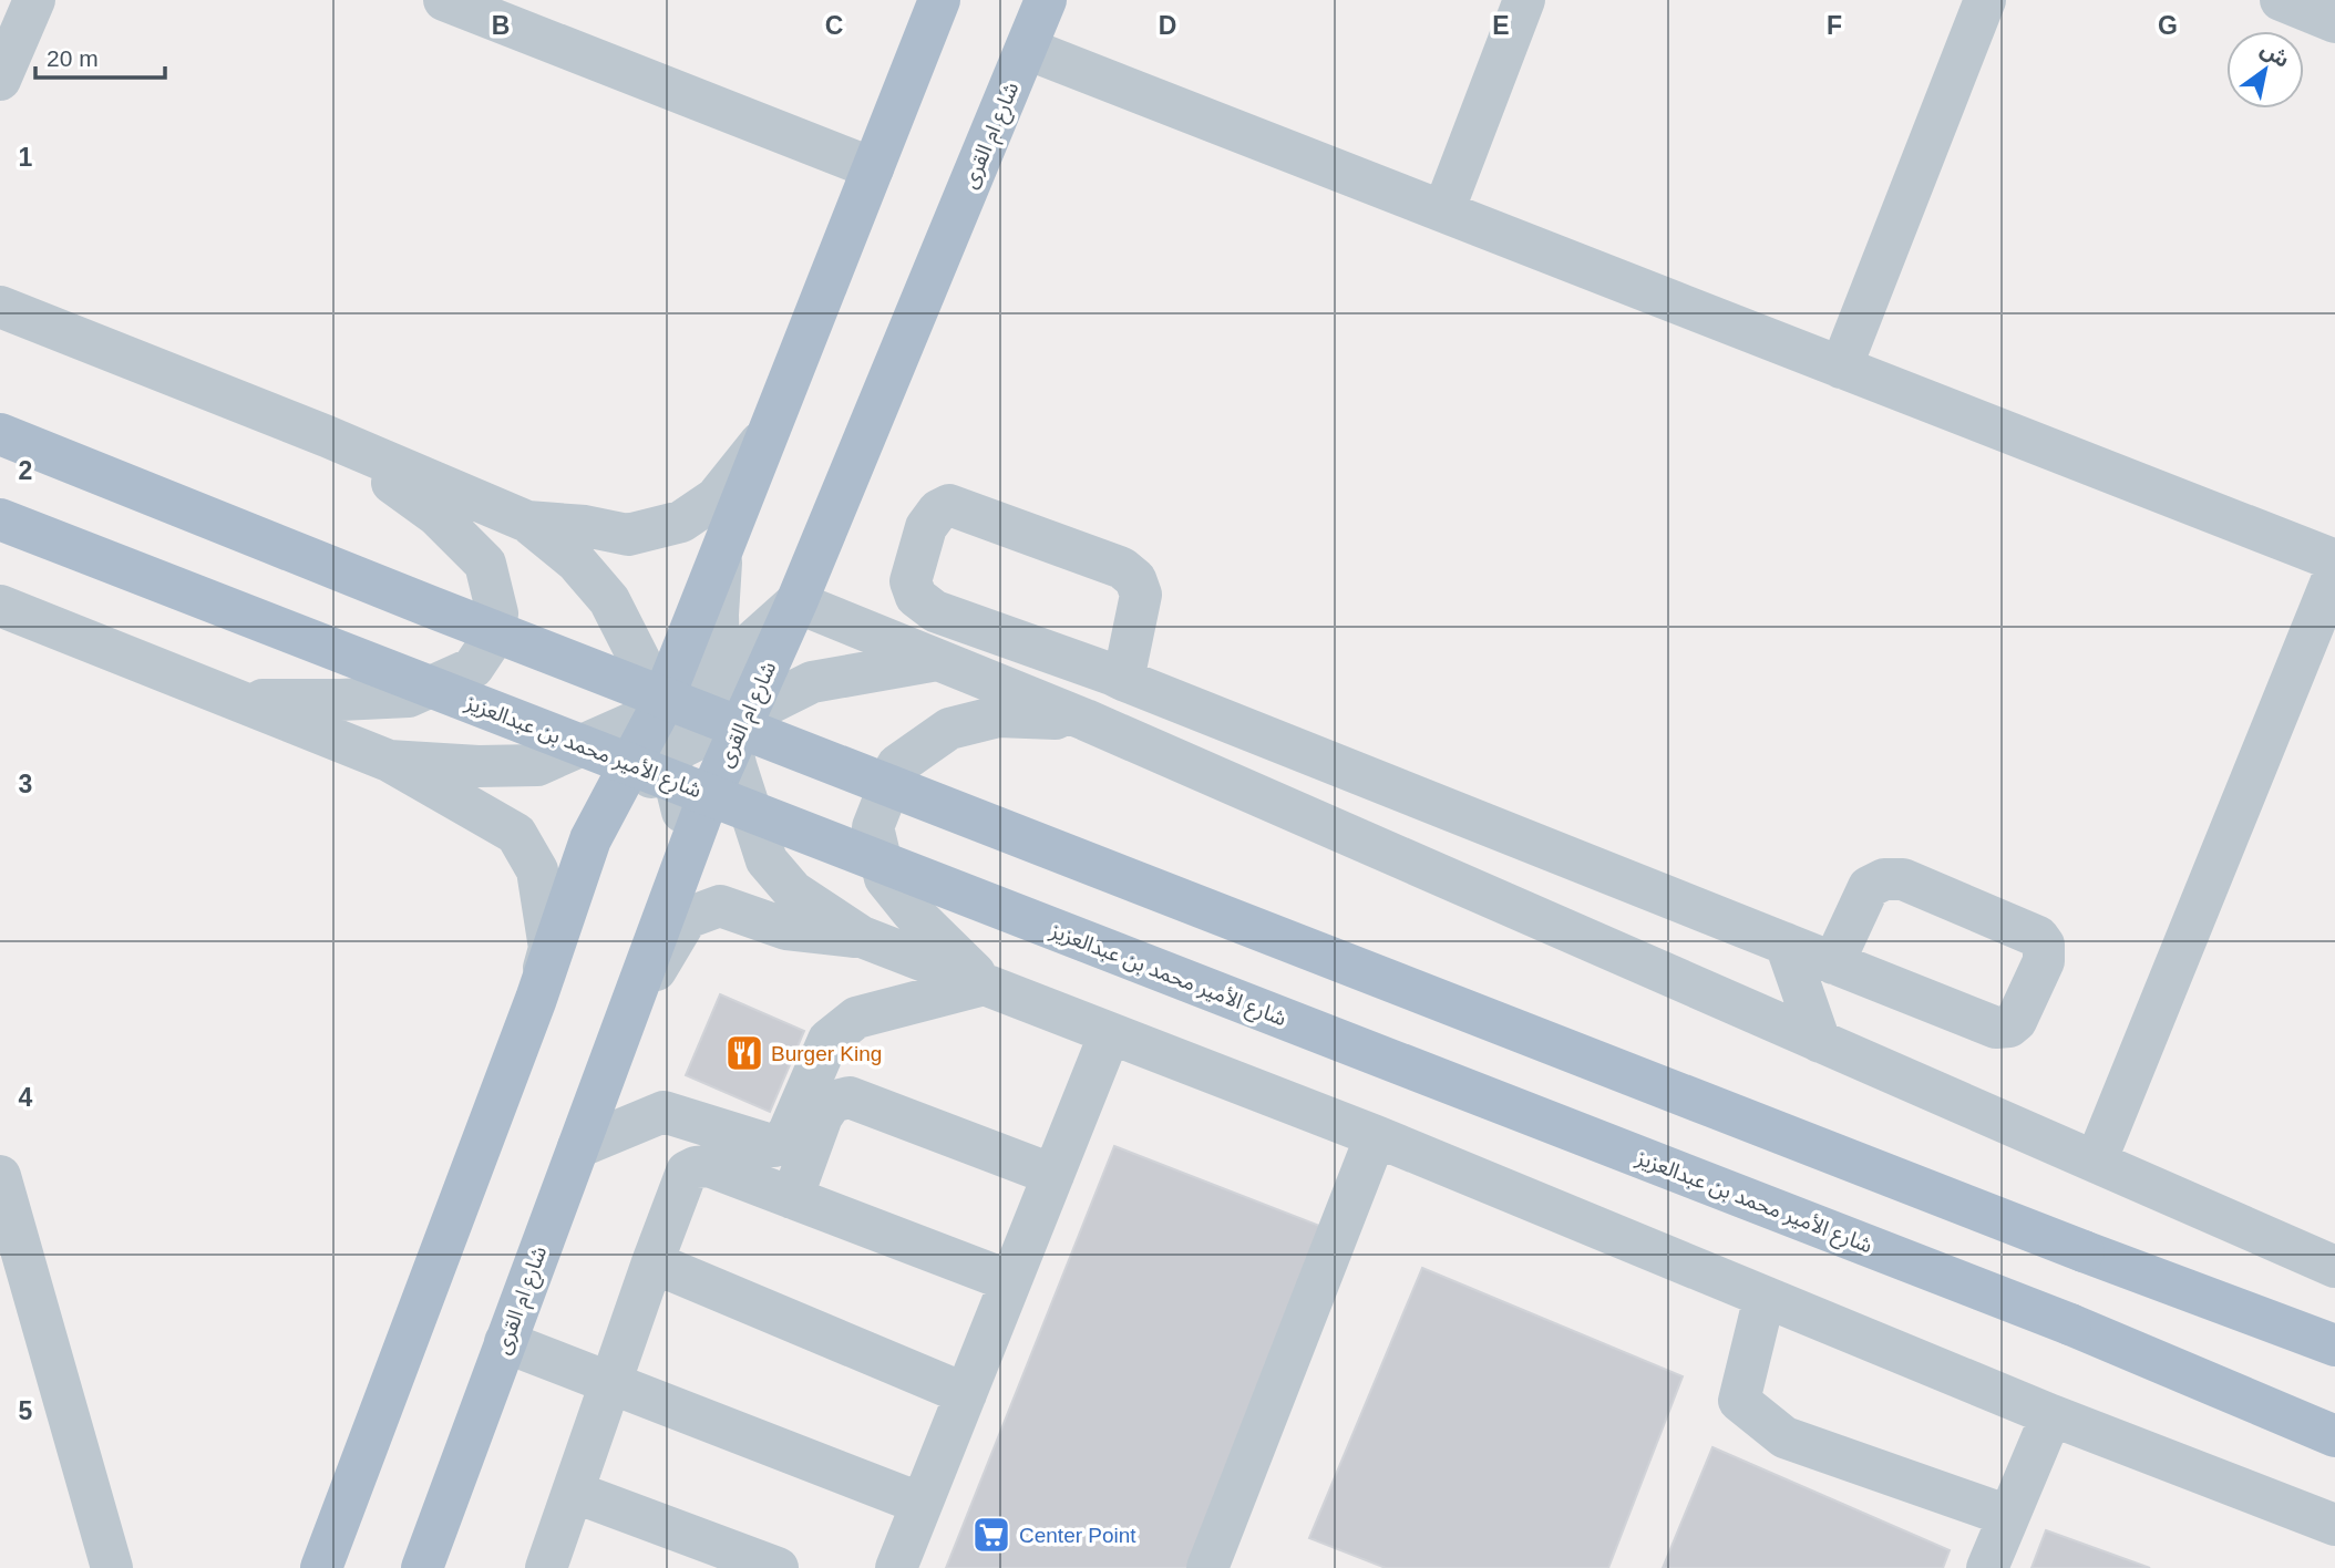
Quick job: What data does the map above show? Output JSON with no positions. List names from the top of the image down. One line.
{"streets":{"main road":["شارع ام القرى","شارع الأمير محمد بن عبدالعزيز"]},"places":{"restaurant":["Burger King"],"supermarket":["Center Point"]},"scale_bar":"20 m","north":"top right","grid":{"columns":["B","C","D","E","F","G"],"rows":["1","2","3","4","5"]}}
